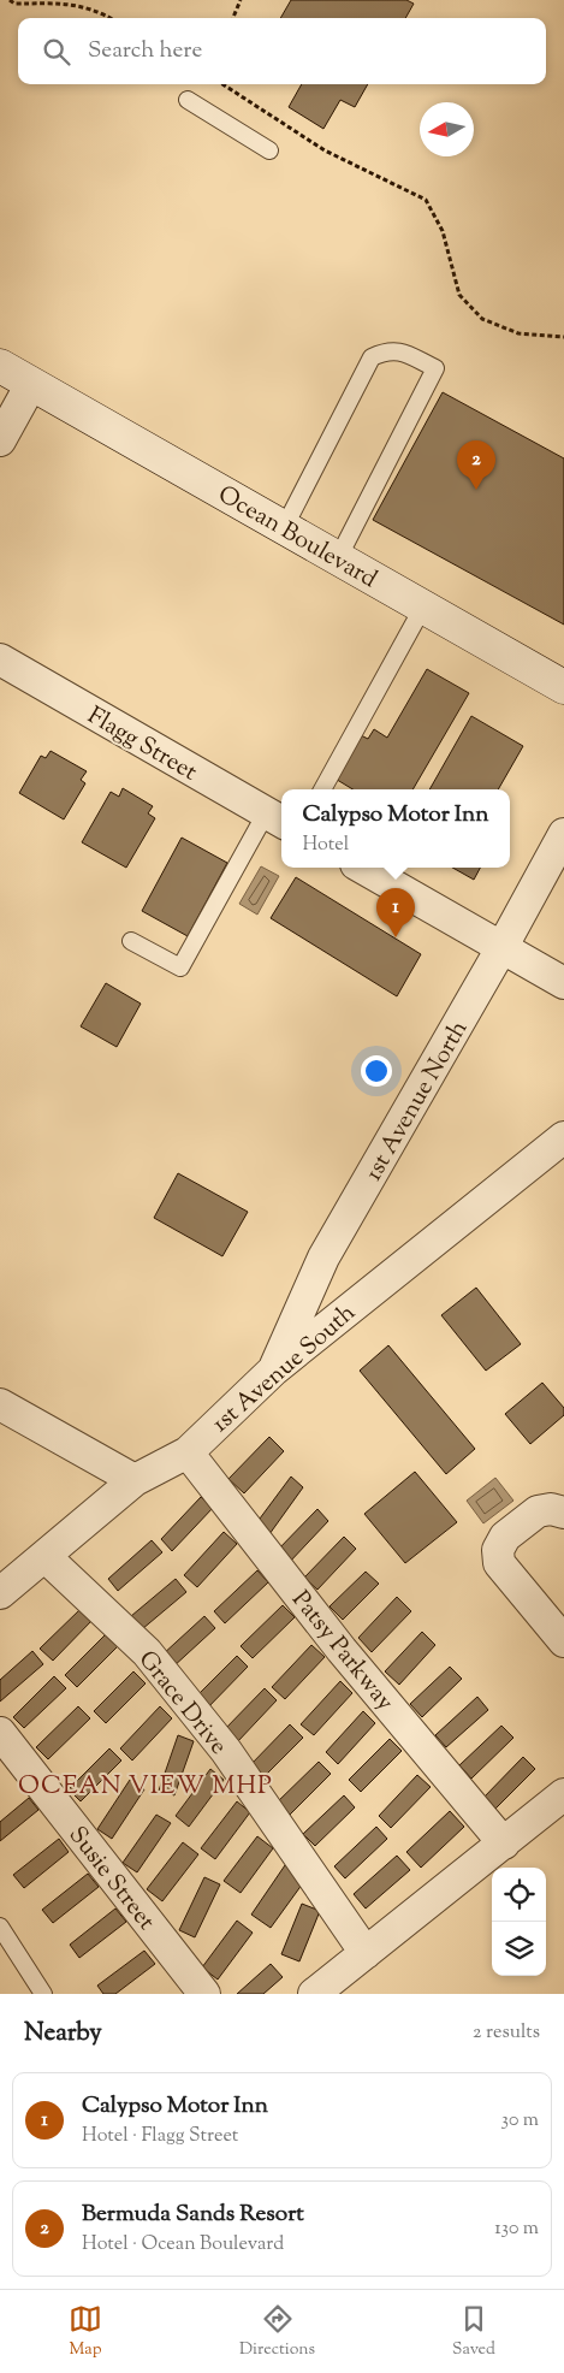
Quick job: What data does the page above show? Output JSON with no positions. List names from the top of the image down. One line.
{"streets":{"main road":["Ocean Boulevard"],"street":["Flagg Street","1st Avenue North","1st Avenue South","Patsy Parkway","Grace Drive","Susie Street"]},"crossings":[["1st Avenue North","1st Avenue South"],["1st Avenue South","Patsy Parkway"],["1st Avenue South","Grace Drive"]],"districts":["OCEAN VIEW MHP"],"north":"left","page":{"search":"Search here","pins":["2","1"],"popup":["Calypso Motor Inn","Hotel"],"heading":["Nearby","2 results"],"list":[{"mark":"1","name":"Calypso Motor Inn","note":"Hotel · Flagg Street","value":"30 m"},{"mark":"2","name":"Bermuda Sands Resort","note":"Hotel · Ocean Boulevard","value":"130 m"}],"nav":["Map","Directions","Saved"]}}
